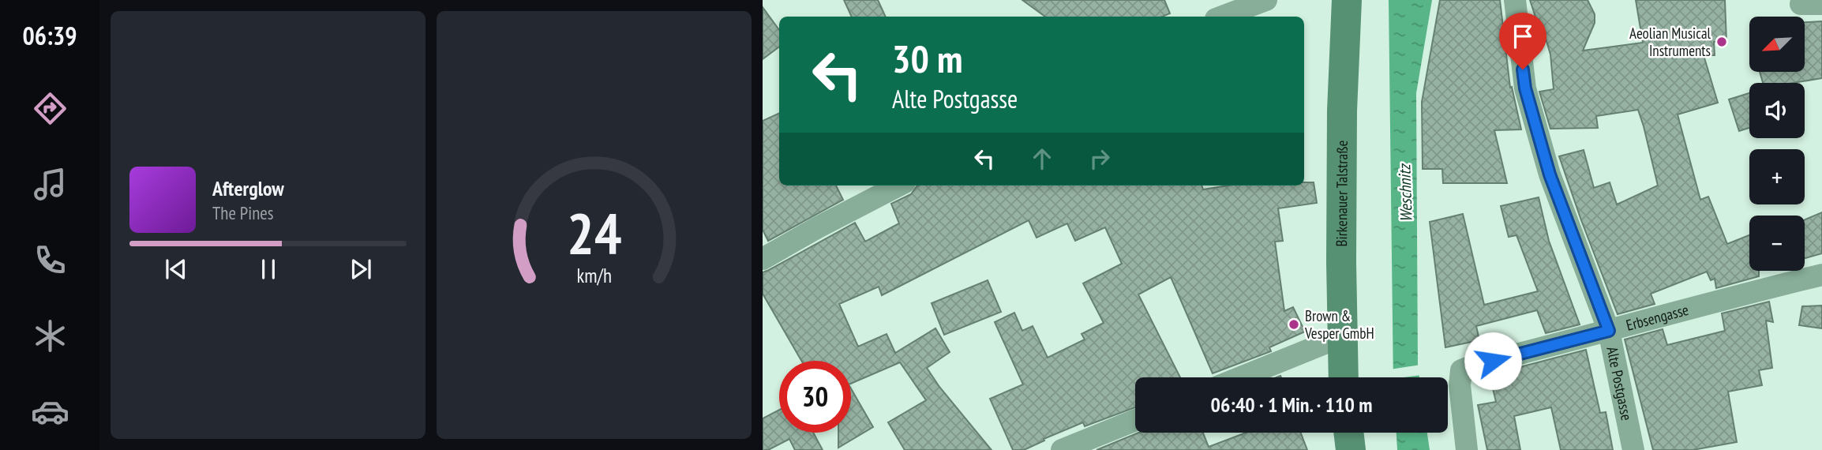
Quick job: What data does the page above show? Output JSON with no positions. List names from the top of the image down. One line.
{"streets":{"main road":["Birkenauer Talstraße"],"street":["Erbsengasse","Alte Postgasse"]},"crossings":[["Erbsengasse","Alte Postgasse"]],"water":["Weschnitz"],"places":["Aeolian Musical Instruments","Brown & Vesper GmbH"],"north":"bottom left","page":{"tabs":"06:39","map_buttons":["+","−"],"turn":["30 m","Alte Postgasse"],"song":["Afterglow","The Pines"],"limit":"30","trip":"06:40 · 1 Min. · 110 m","gauge":["24","km/h"]}}
